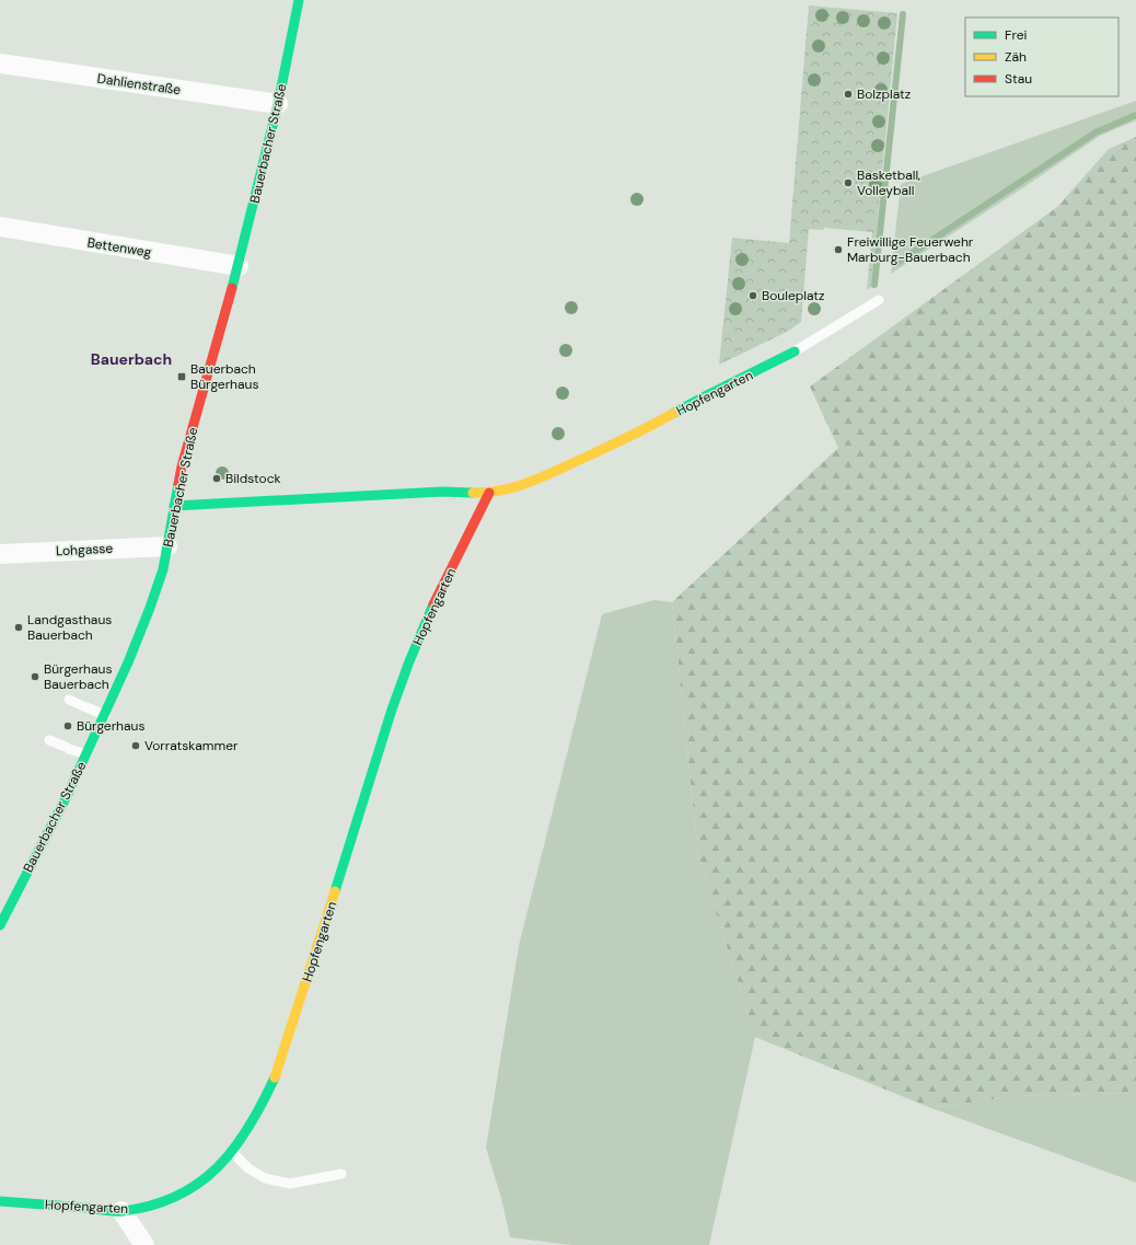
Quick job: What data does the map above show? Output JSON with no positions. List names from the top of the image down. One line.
{"streets":{"street":["Dahlienstraße","Bauerbacher Straße","Bettenweg","Hopfengarten","Lohgasse"]},"crossings":[["Dahlienstraße","Bauerbacher Straße"],["Bauerbacher Straße","Bettenweg"],["Bauerbacher Straße","Hopfengarten"],["Bauerbacher Straße","Lohgasse"]],"districts":["Bauerbach"],"places":{"other":["Bolzplatz","Basketball, Volleyball","Freiwillige Feuerwehr Marburg-Bauerbach","Bouleplatz","Bildstock","Landgasthaus Bauerbach","Bürgerhaus Bauerbach","Bürgerhaus","Vorratskammer"],"transit":["Bauerbach Bürgerhaus"]},"legend":["Frei","Zäh","Stau"]}
